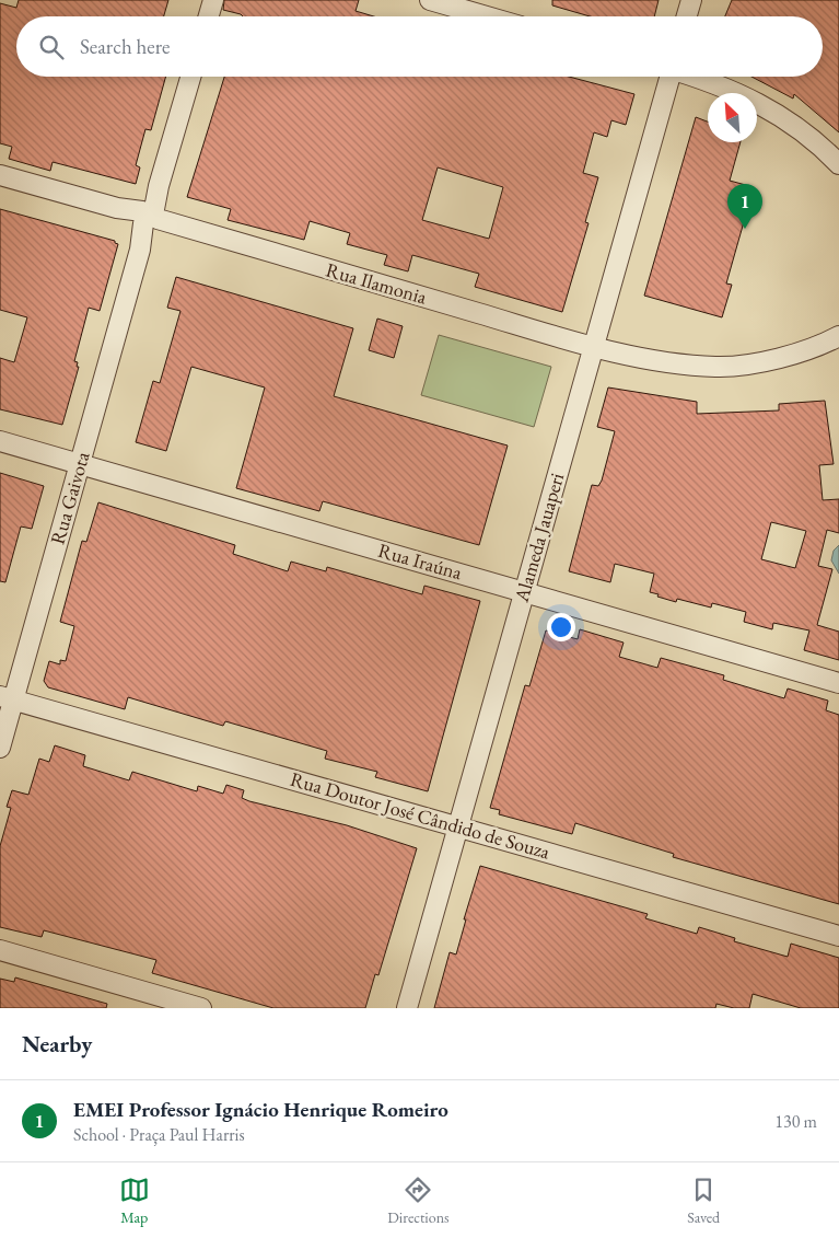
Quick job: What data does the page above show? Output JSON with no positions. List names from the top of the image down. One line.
{"streets":{"street":["Rua Ilamonia","Rua Gaivota","Alameda Jauaperi","Rua Iraúna","Rua Doutor José Cândido de Souza"]},"crossings":[["Rua Ilamonia","Rua Gaivota"],["Rua Ilamonia","Alameda Jauaperi"],["Rua Gaivota","Rua Iraúna"],["Rua Gaivota","Rua Doutor José Cândido de Souza"],["Alameda Jauaperi","Rua Iraúna"],["Alameda Jauaperi","Rua Doutor José Cândido de Souza"]],"north":"top left","page":{"search":"Search here","pins":"1","heading":"Nearby","list":[{"mark":"1","name":"EMEI Professor Ignácio Henrique Romeiro","note":"School · Praça Paul Harris","value":"130 m"}],"nav":["Map","Directions","Saved"]}}
